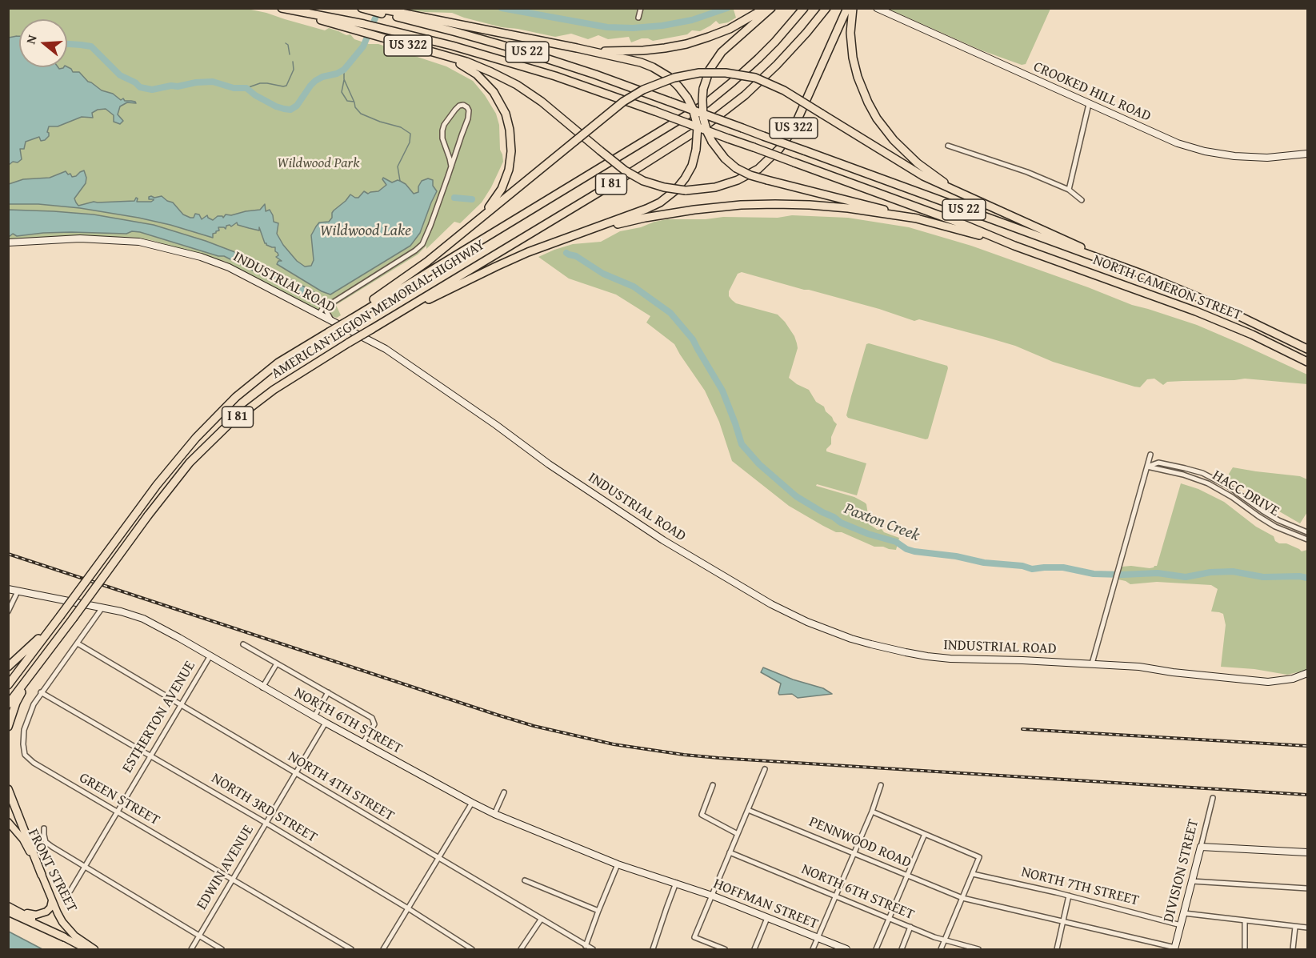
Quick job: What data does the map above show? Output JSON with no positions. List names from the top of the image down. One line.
{"streets":{"highway":["US 322","US 22","I 81","NORTH CAMERON STREET","AMERICAN LEGION MEMORIAL HIGHWAY"],"main road":["FRONT STREET"],"street":["CROOKED HILL ROAD","INDUSTRIAL ROAD","HACC DRIVE","ESTHERTON AVENUE","NORTH 6TH STREET","NORTH 4TH STREET","GREEN STREET","NORTH 3RD STREET","PENNWOOD ROAD","EDWIN AVENUE","DIVISION STREET","NORTH 7TH STREET","HOFFMAN STREET"]},"crossings":[["US 322","US 22"],["US 22","NORTH CAMERON STREET"],["ESTHERTON AVENUE","NORTH 6TH STREET"],["ESTHERTON AVENUE","NORTH 4TH STREET"],["ESTHERTON AVENUE","GREEN STREET"],["ESTHERTON AVENUE","NORTH 3RD STREET"],["NORTH 6TH STREET","GREEN STREET"],["NORTH 6TH STREET","EDWIN AVENUE"],["NORTH 6TH STREET","HOFFMAN STREET"],["NORTH 4TH STREET","GREEN STREET"],["NORTH 4TH STREET","EDWIN AVENUE"],["GREEN STREET","NORTH 3RD STREET"],["GREEN STREET","EDWIN AVENUE"],["NORTH 3RD STREET","EDWIN AVENUE"],["PENNWOOD ROAD","DIVISION STREET"],["DIVISION STREET","NORTH 7TH STREET"]],"water":["Wildwood Lake","Paxton Creek"],"parks":["Wildwood Park"],"north":"left"}
